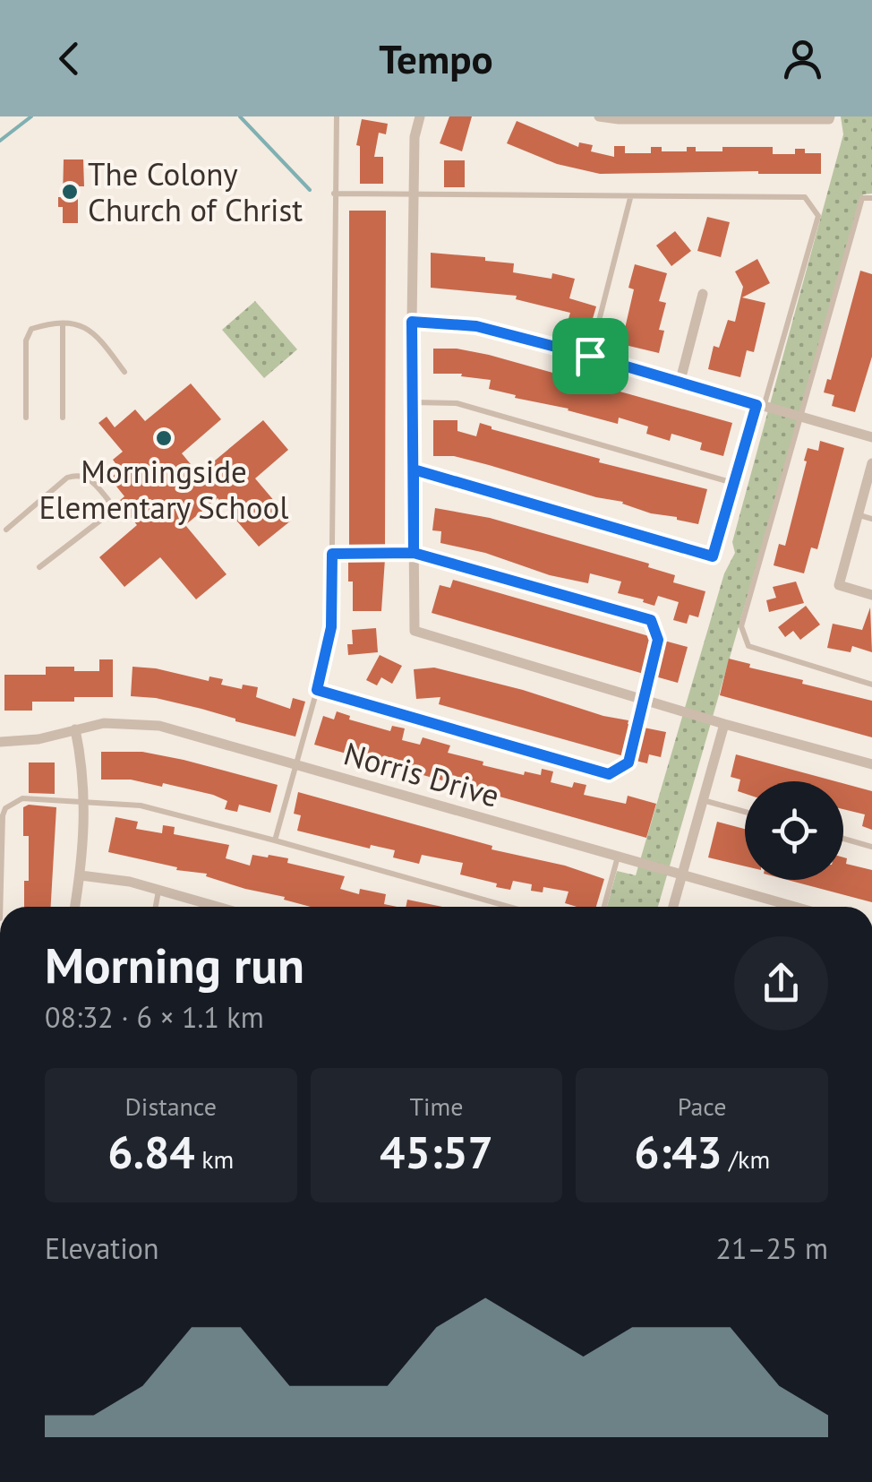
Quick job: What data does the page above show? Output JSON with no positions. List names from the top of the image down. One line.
{"streets":{"street":["Norris Drive"]},"places":["The Colony Church of Christ","Morningside Elementary School"],"page":{"header":"Tempo","heading":["Morning run","08:32 · 6 × 1.1 km"],"stats":[["Distance","6.84 km"],["Time","45:57"],["Pace","6:43 /km"]],"chart":["Elevation","21–25 m"]}}
